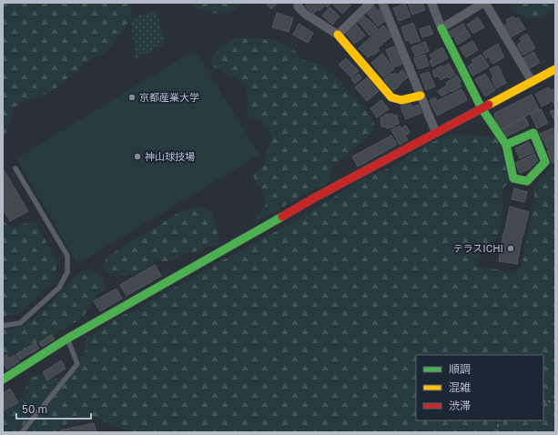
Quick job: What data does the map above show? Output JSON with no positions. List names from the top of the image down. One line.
{"places":["京都産業大学","神山球技場","テラスICHI"],"legend":["順調","混雑","渋滞"],"scale_bar":"50 m"}
